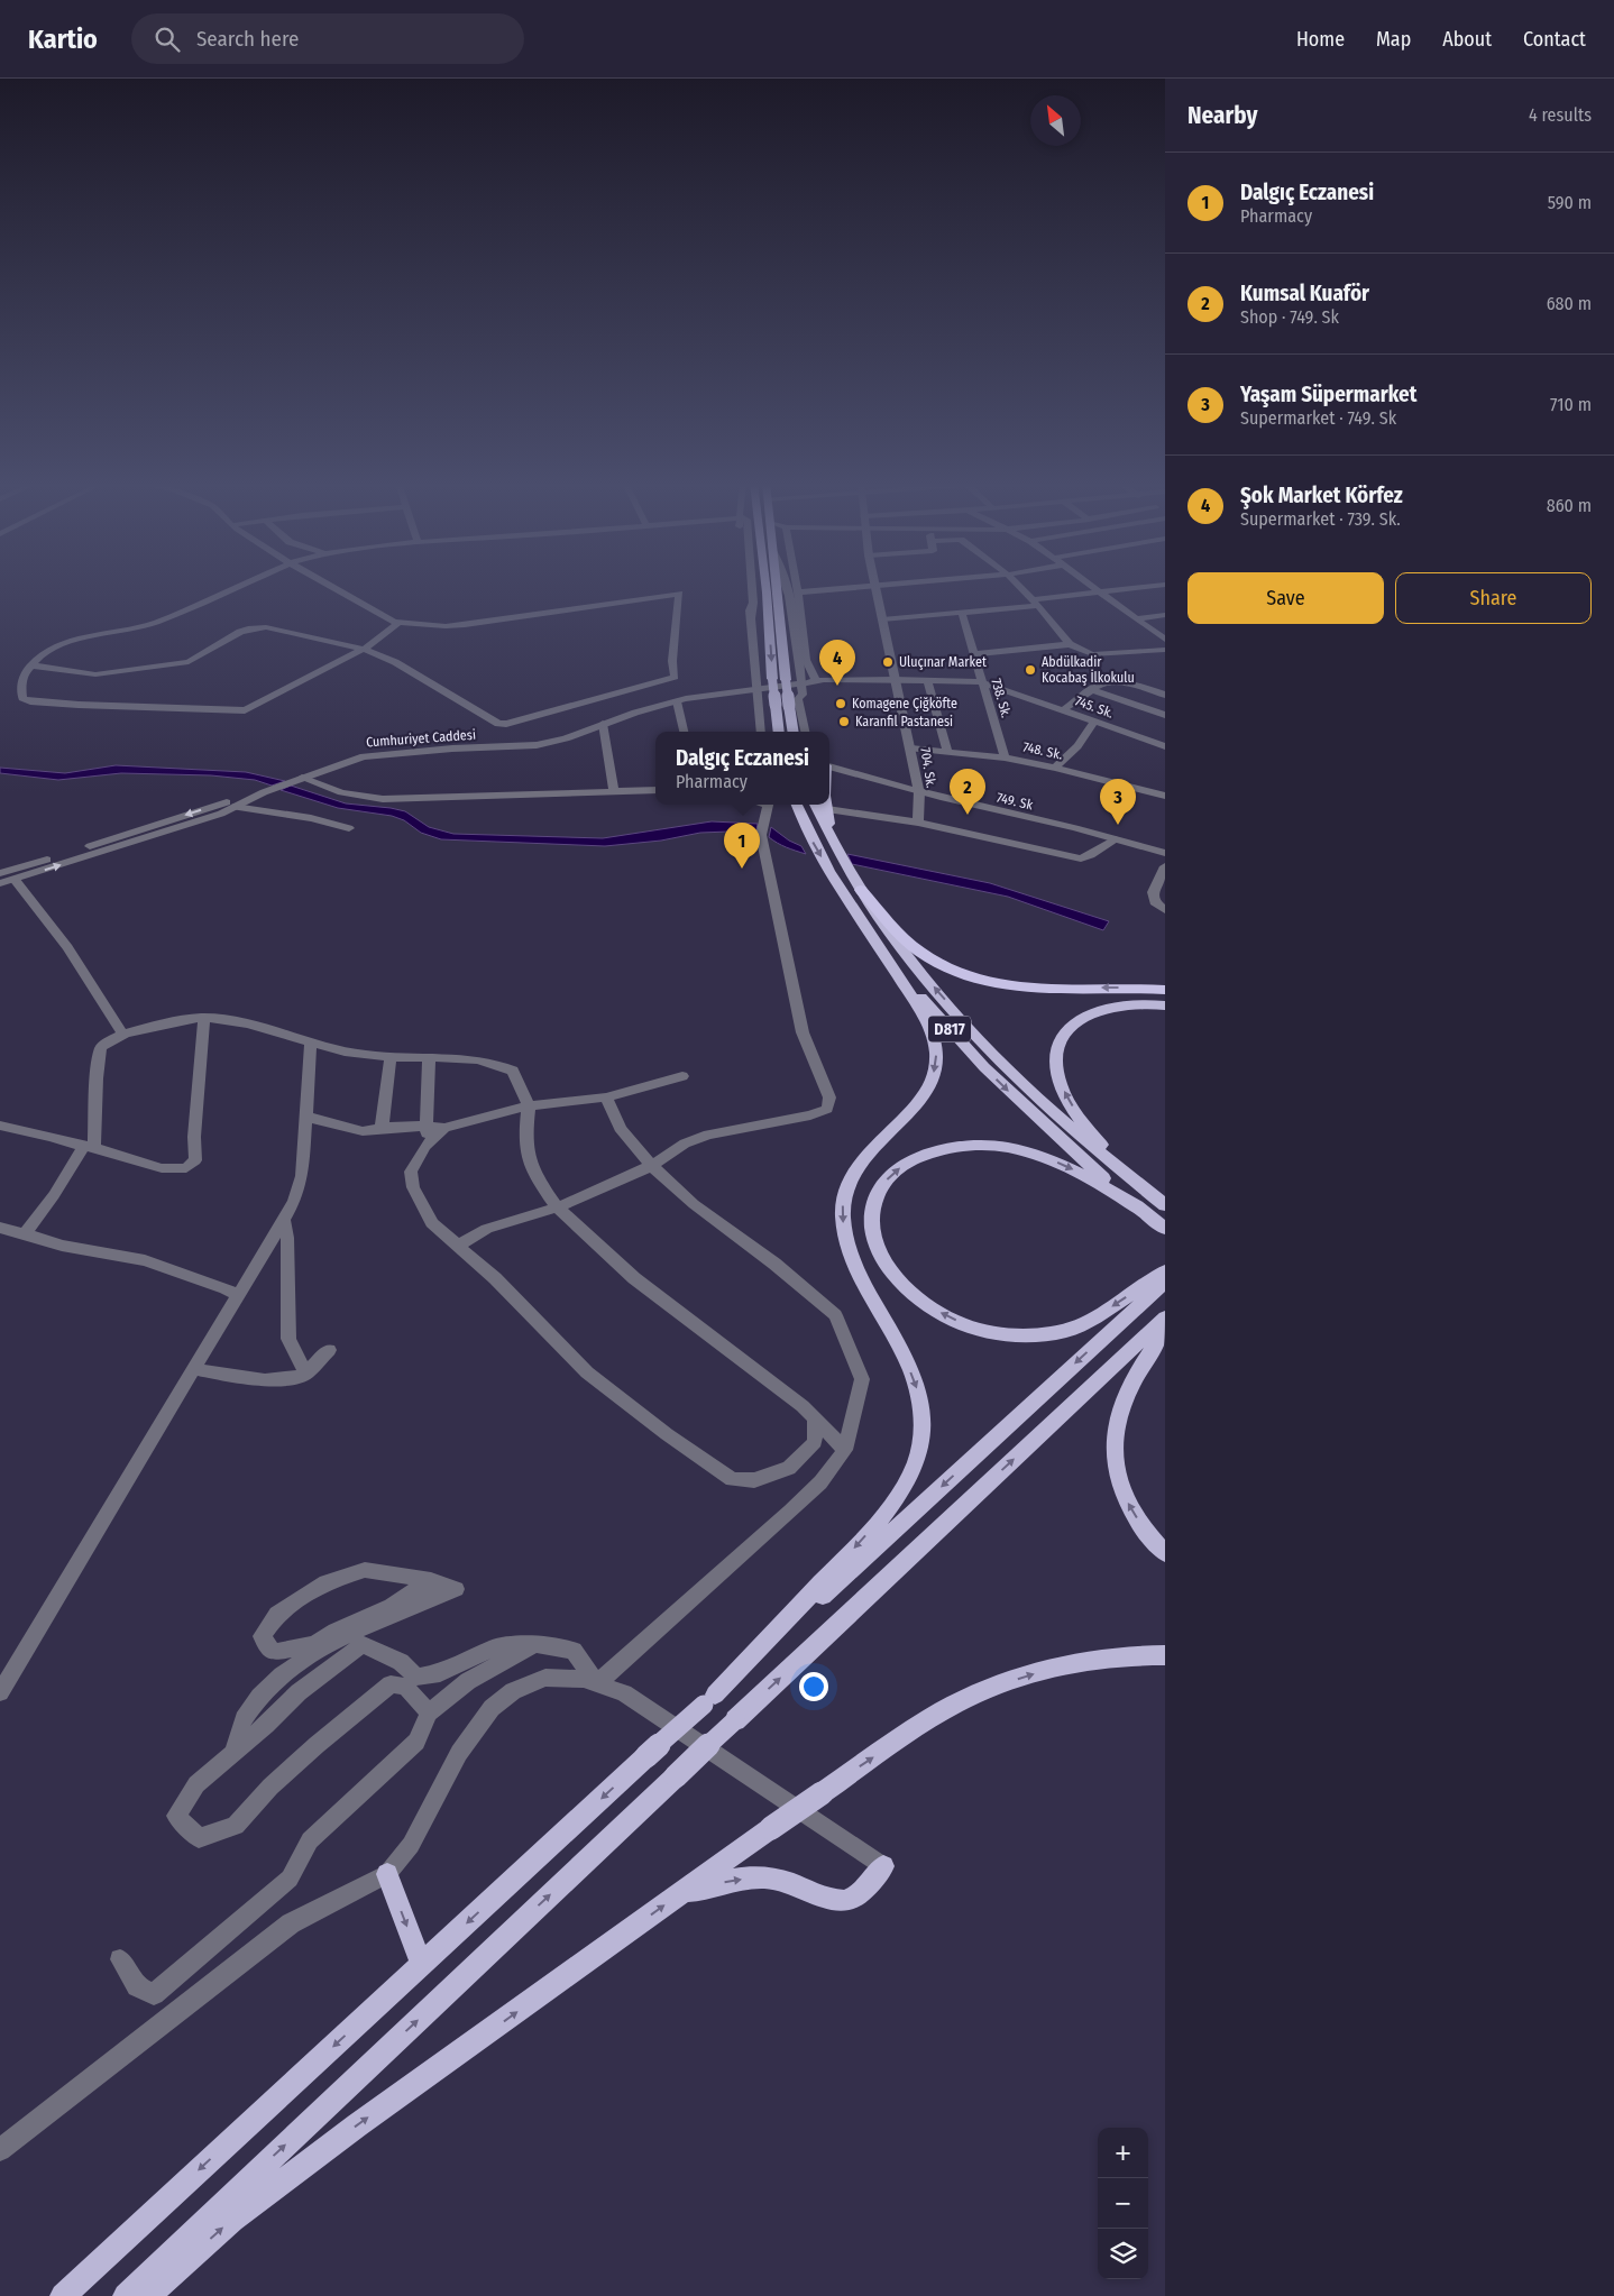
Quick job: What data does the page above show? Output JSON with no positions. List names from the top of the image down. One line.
{"streets":{"highway":["D817"],"street":["738. Sk.","745. Sk.","Cumhuriyet Caddesi","748. Sk.","704. Sk.","749. Sk"]},"crossings":[["738. Sk.","745. Sk."],["738. Sk.","748. Sk."],["745. Sk.","Cumhuriyet Caddesi"],["745. Sk.","704. Sk."],["Cumhuriyet Caddesi","704. Sk."],["748. Sk.","704. Sk."],["704. Sk.","749. Sk"]],"places":["Uluçınar Market","Abdülkadir Kocabaş İlkokulu","Komagene Çiğköfte","Karanfil Pastanesi"],"north":"top left","page":{"header":"Kartio","search":"Search here","nav":["Home","Map","About","Contact"],"heading":["Nearby","4 results"],"list":[{"mark":"1","name":"Dalgıç Eczanesi","note":"Pharmacy","value":"590 m"},{"mark":"2","name":"Kumsal Kuaför","note":"Shop · 749. Sk","value":"680 m"},{"mark":"3","name":"Yaşam Süpermarket","note":"Supermarket · 749. Sk","value":"710 m"},{"mark":"4","name":"Şok Market Körfez","note":"Supermarket · 739. Sk.","value":"860 m"}],"buttons":["Save","Share"],"pins":["4","2","3","1"],"popup":["Dalgıç Eczanesi","Pharmacy"],"map_buttons":["+","−"]}}
